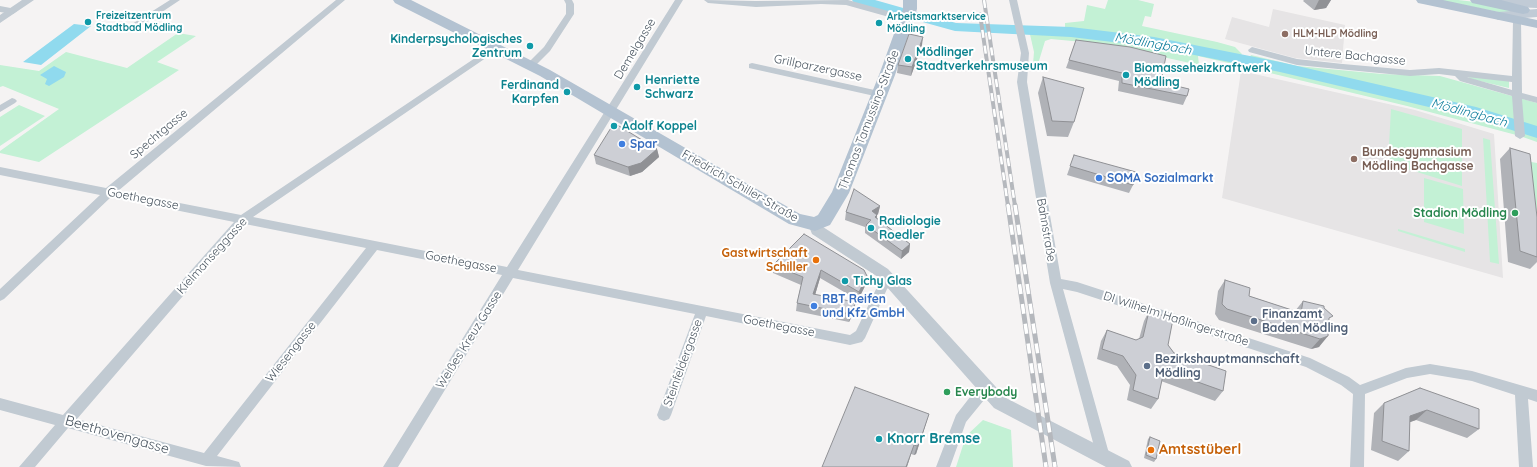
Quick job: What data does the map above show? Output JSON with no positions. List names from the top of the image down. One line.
{"streets":{"main road":["Thomas Tamussino-Straße","Friedrich Schiller-Straße"],"street":["Demelgasse","Untere Bachgasse","Grillparzergasse","Spechtgasse","Goethegasse","Bahnstraße","Kielmanseggasse","DI Wilhelm Haßlingerstraße","Weißes Kreuz Gasse","Wiesengasse","Steinfeldergasse","Beethovengasse"]},"crossings":[["Demelgasse","Friedrich Schiller-Straße"],["Demelgasse","Weißes Kreuz Gasse"],["Grillparzergasse","Thomas Tamussino-Straße"],["Thomas Tamussino-Straße","Friedrich Schiller-Straße"],["Spechtgasse","Goethegasse"],["Friedrich Schiller-Straße","Goethegasse"],["Friedrich Schiller-Straße","Bahnstraße"],["Friedrich Schiller-Straße","Kielmanseggasse"],["Friedrich Schiller-Straße","Weißes Kreuz Gasse"],["Goethegasse","Kielmanseggasse"],["Goethegasse","Weißes Kreuz Gasse"],["Goethegasse","Wiesengasse"],["Goethegasse","Steinfeldergasse"],["Bahnstraße","DI Wilhelm Haßlingerstraße"],["Kielmanseggasse","Beethovengasse"],["Wiesengasse","Beethovengasse"]],"water":["Mödlingbach"],"places":["Freizeitzentrum Stadtbad Mödling","Arbeitsmarktservice Mödling","HLM-HLP Mödling","Kinderpsychologisches Zentrum","Mödlinger Stadtverkehrsmuseum","Biomasseheizkraftwerk Mödling","Henriette Schwarz","Ferdinand Karpfen","Adolf Koppel","Spar","Bundesgymnasium Mödling Bachgasse","SOMA Sozialmarkt","Stadion Mödling","Radiologie Roedler","Gastwirtschaft Schiller","Tichy Glas","RBT Reifen und Kfz GmbH","Finanzamt Baden Mödling","Bezirkshauptmannschaft Mödling","Everybody","Knorr Bremse","Amtsstüberl"]}
